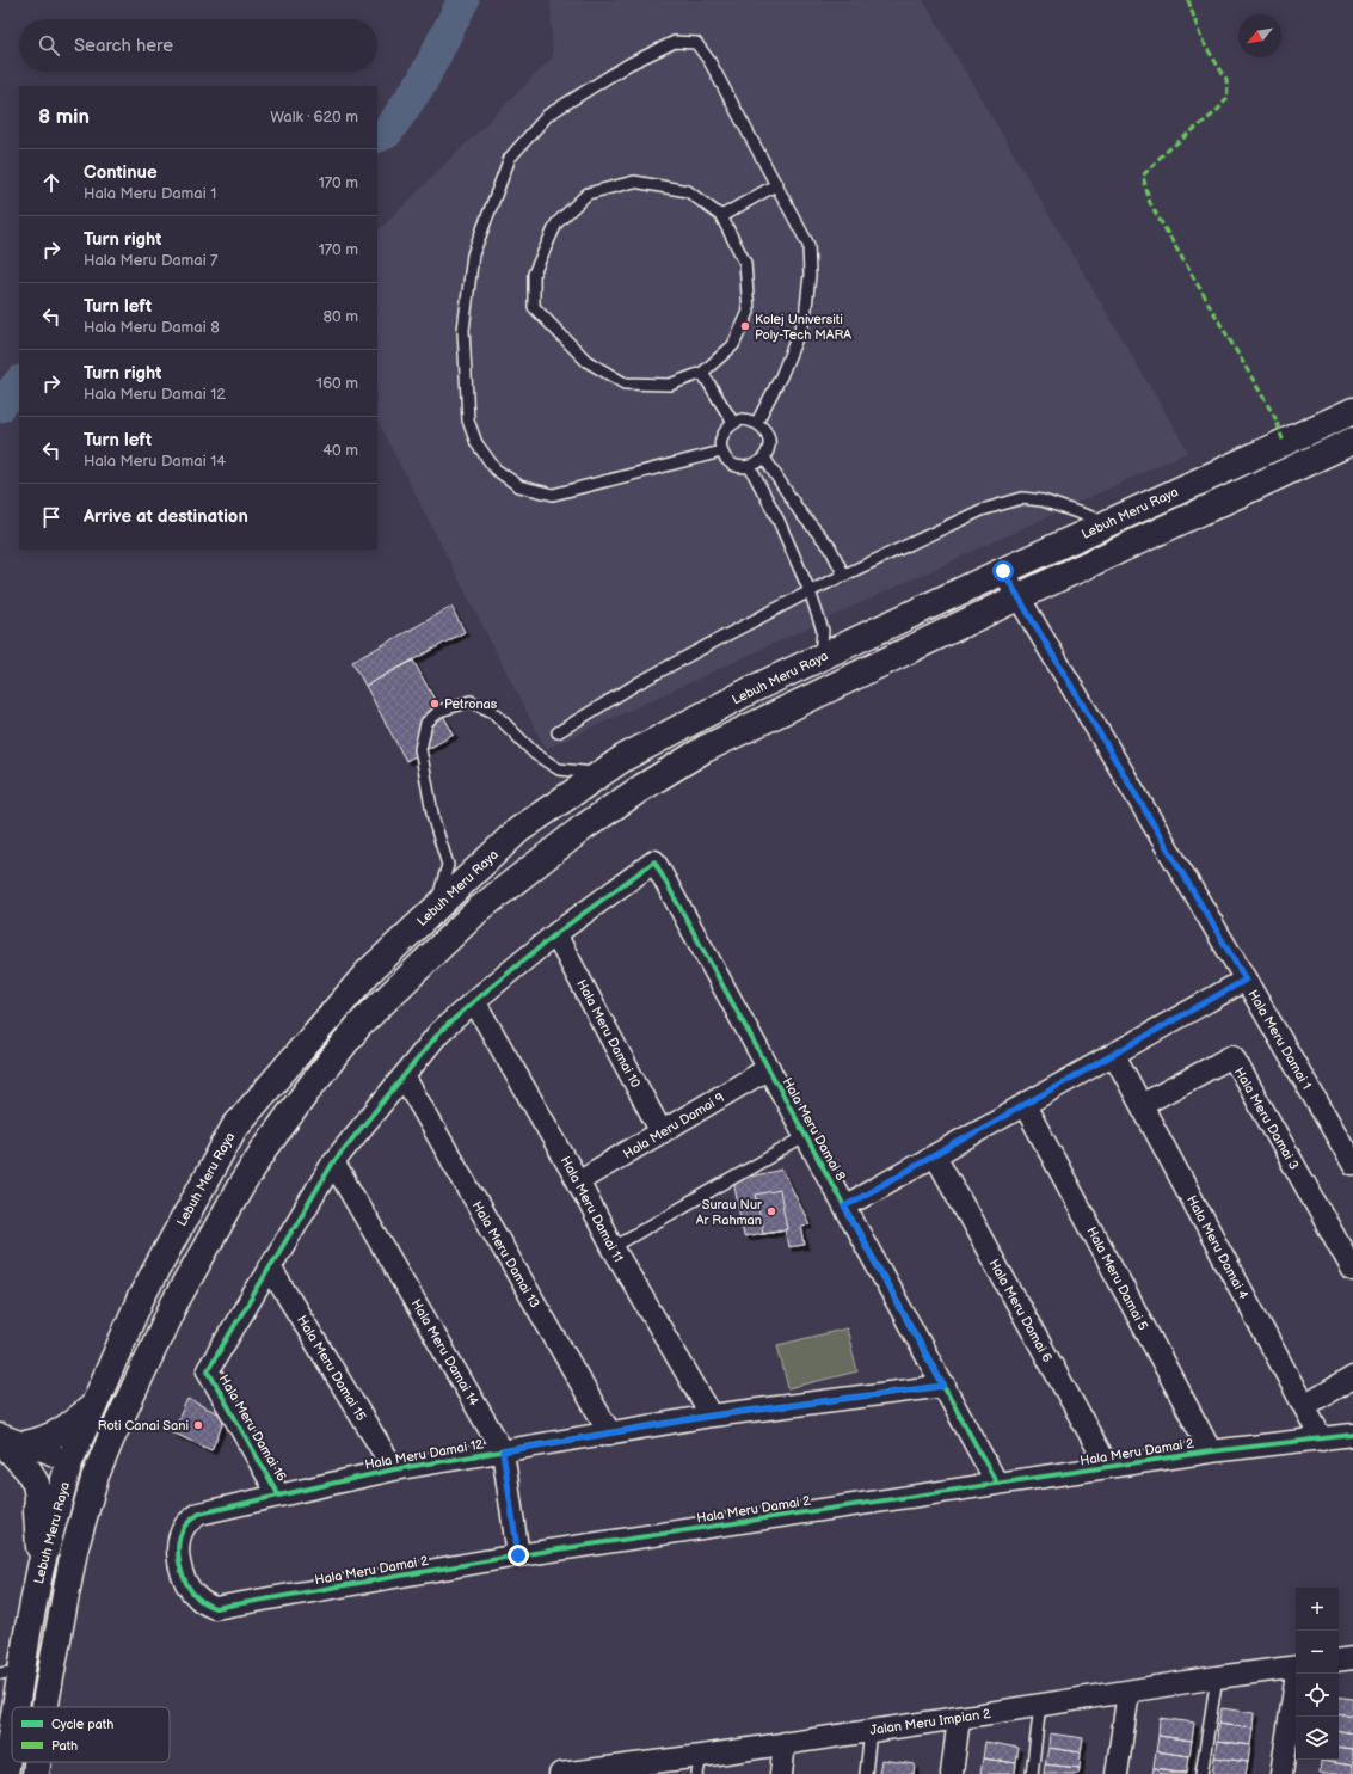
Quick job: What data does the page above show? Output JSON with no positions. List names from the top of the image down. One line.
{"streets":{"main road":["Lebuh Meru Raya"],"street":["Hala Meru Damai 10","Hala Meru Damai 1","Hala Meru Damai 3","Hala Meru Damai 9","Hala Meru Damai 8","Hala Meru Damai 11","Hala Meru Damai 4","Hala Meru Damai 13","Hala Meru Damai 5","Hala Meru Damai 6","Hala Meru Damai 14","Hala Meru Damai 15","Hala Meru Damai 16","Hala Meru Damai 2","Hala Meru Damai 12","Jalan Meru Impian 2"]},"crossings":[["Lebuh Meru Raya","Hala Meru Damai 1"],["Hala Meru Damai 10","Hala Meru Damai 9"],["Hala Meru Damai 10","Hala Meru Damai 8"],["Hala Meru Damai 3","Hala Meru Damai 4"],["Hala Meru Damai 9","Hala Meru Damai 8"],["Hala Meru Damai 9","Hala Meru Damai 11"],["Hala Meru Damai 8","Hala Meru Damai 2"],["Hala Meru Damai 8","Hala Meru Damai 12"],["Hala Meru Damai 11","Hala Meru Damai 12"],["Hala Meru Damai 4","Hala Meru Damai 2"],["Hala Meru Damai 13","Hala Meru Damai 12"],["Hala Meru Damai 5","Hala Meru Damai 2"],["Hala Meru Damai 6","Hala Meru Damai 2"],["Hala Meru Damai 14","Hala Meru Damai 2"],["Hala Meru Damai 14","Hala Meru Damai 12"],["Hala Meru Damai 15","Hala Meru Damai 16"],["Hala Meru Damai 15","Hala Meru Damai 12"],["Hala Meru Damai 16","Hala Meru Damai 12"],["Hala Meru Damai 2","Hala Meru Damai 12"]],"places":["Kolej Universiti Poly-Tech MARA","Petronas","Surau Nur Ar Rahman","Roti Canai Sani"],"legend":["Cycle path","Path"],"north":"bottom left","page":{"search":"Search here","heading":["8 min","Walk · 620 m"],"list":[["Continue","Hala Meru Damai 1","170 m"],["Turn right","Hala Meru Damai 7","170 m"],["Turn left","Hala Meru Damai 8","80 m"],["Turn right","Hala Meru Damai 12","160 m"],["Turn left","Hala Meru Damai 14","40 m"],"Arrive at destination"],"map_buttons":["+","−"]}}
